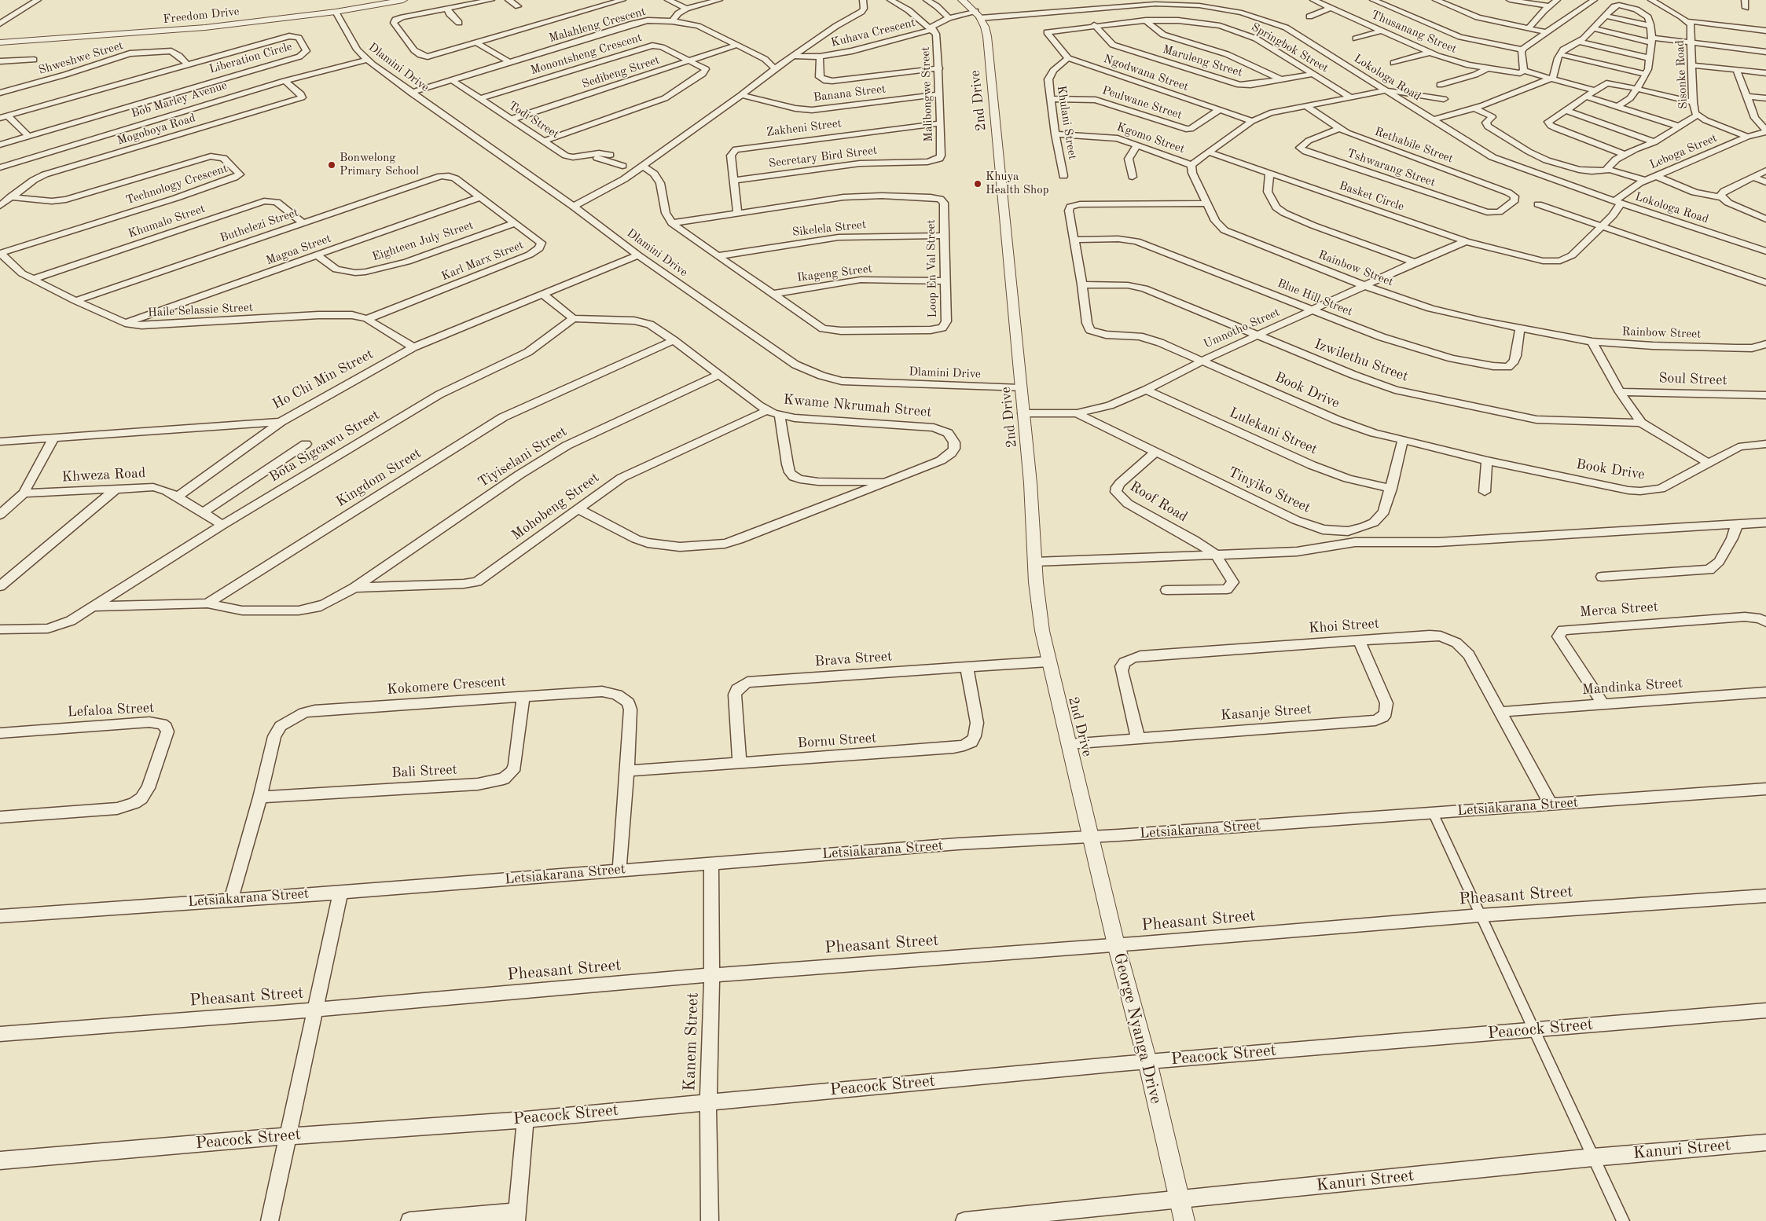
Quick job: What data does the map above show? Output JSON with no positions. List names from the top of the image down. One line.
{"streets":{"street":["Freedom Drive","Malahleng Crescent","Thusanang Street","Kuhava Crescent","Springbok Street","Monontsheng Crescent","Shweshwe Street","Liberation Circle","Maruleng Street","Dlamini Drive","Sedibeng Street","Ngodwana Street","Sisonke Road","Lokologa Road","Banana Street","Malibongwe Street","Bob Marley Avenue","2nd Drive","Peulwane Street","Todi Street","Khulani Street","Zakheni Street","Mogoboya Road","Kgomo Street","Rethabile Street","Leboga Street","Secretary Bird Street","Tshwarang Street","Technology Crescent","Basket Circle","Khumalo Street","Buthelezi Street","Sikelela Street","Eighteen July Street","Magoa Street","Karl Marx Street","Loop En Val Street","Rainbow Street","Ikageng Street","Blue Hill Street","Haile Selassie Street","Umnotho Street","Izwilethu Street","Ho Chi Min Street","Soul Street","Book Drive","Kwame Nkrumah Street","Lulekani Street","Bota Sigcawu Street","Tiyiselani Street","Khweza Road","Kingdom Street","Tinyiko Street","Roof Road","Mohobeng Street","Merca Street","Khoi Street","Brava Street","Kokomere Crescent","Mandinka Street","Lefaloa Street","Kasanje Street","Bornu Street","Bali Street","Letsiakarana Street","Pheasant Street","George Nyanga Drive","Peacock Street","Kanem Street","Kanuri Street"]},"crossings":[["Freedom Drive","Dlamini Drive"],["Malahleng Crescent","Dlamini Drive"],["Malahleng Crescent","Sedibeng Street"],["Malahleng Crescent","Todi Street"],["Kuhava Crescent","Lokologa Road"],["Kuhava Crescent","Malibongwe Street"],["Springbok Street","Maruleng Street"],["Springbok Street","Ngodwana Street"],["Springbok Street","Khulani Street"],["Monontsheng Crescent","Sedibeng Street"],["Monontsheng Crescent","Todi Street"],["Shweshwe Street","Liberation Circle"],["Dlamini Drive","Bob Marley Avenue"],["Dlamini Drive","2nd Drive"],["Dlamini Drive","Ho Chi Min Street"],["Sedibeng Street","Todi Street"],["Ngodwana Street","Peulwane Street"],["Ngodwana Street","Khulani Street"],["Sisonke Road","Leboga Street"],["Lokologa Road","2nd Drive"],["Lokologa Road","Leboga Street"],["Banana Street","Malibongwe Street"],["Malibongwe Street","Zakheni Street"],["Malibongwe Street","Secretary Bird Street"],["Bob Marley Avenue","Mogoboya Road"],["2nd Drive","Umnotho Street"],["2nd Drive","Brava Street"],["2nd Drive","Kasanje Street"],["2nd Drive","Letsiakarana Street"],["2nd Drive","George Nyanga Drive"],["Peulwane Street","Khulani Street"],["Khulani Street","Kgomo Street"],["Zakheni Street","Secretary Bird Street"],["Zakheni Street","Loop En Val Street"],["Mogoboya Road","Technology Crescent"],["Kgomo Street","Rainbow Street"],["Rethabile Street","Tshwarang Street"],["Leboga Street","Basket Circle"],["Technology Crescent","Haile Selassie Street"],["Basket Circle","Umnotho Street"],["Khumalo Street","Buthelezi Street"],["Khumalo Street","Haile Selassie Street"],["Buthelezi Street","Karl Marx Street"],["Buthelezi Street","Haile Selassie Street"],["Sikelela Street","Loop En Val Street"],["Eighteen July Street","Magoa Street"],["Eighteen July Street","Karl Marx Street"],["Magoa Street","Karl Marx Street"],["Magoa Street","Haile Selassie Street"],["Karl Marx Street","Haile Selassie Street"],["Loop En Val Street","Ikageng Street"],["Rainbow Street","Blue Hill Street"],["Rainbow Street","Umnotho Street"],["Rainbow Street","Book Drive"],["Blue Hill Street","Umnotho Street"],["Blue Hill Street","Book Drive"],["Haile Selassie Street","Ho Chi Min Street"],["Umnotho Street","Izwilethu Street"],["Umnotho Street","Book Drive"],["Umnotho Street","Lulekani Street"],["Umnotho Street","Tinyiko Street"],["Izwilethu Street","Book Drive"],["Book Drive","Tinyiko Street"],["Kwame Nkrumah Street","Bota Sigcawu Street"],["Kwame Nkrumah Street","Tiyiselani Street"],["Kwame Nkrumah Street","Kingdom Street"],["Kwame Nkrumah Street","Mohobeng Street"],["Lulekani Street","Tinyiko Street"],["Bota Sigcawu Street","Khweza Road"],["Tiyiselani Street","Kingdom Street"],["Tiyiselani Street","Mohobeng Street"],["Tinyiko Street","Roof Road"],["Merca Street","Mandinka Street"],["Khoi Street","Mandinka Street"],["Khoi Street","Kasanje Street"],["Khoi Street","Letsiakarana Street"],["Brava Street","Bornu Street"],["Kokomere Crescent","Bornu Street"],["Kokomere Crescent","Bali Street"],["Kokomere Crescent","Letsiakarana Street"],["Letsiakarana Street","George Nyanga Drive"],["Letsiakarana Street","Kanem Street"],["Pheasant Street","George Nyanga Drive"],["Pheasant Street","Kanem Street"],["George Nyanga Drive","Peacock Street"],["George Nyanga Drive","Kanuri Street"],["Peacock Street","Kanem Street"]],"places":["Bonwelong Primary School","Khuya Health Shop"]}
